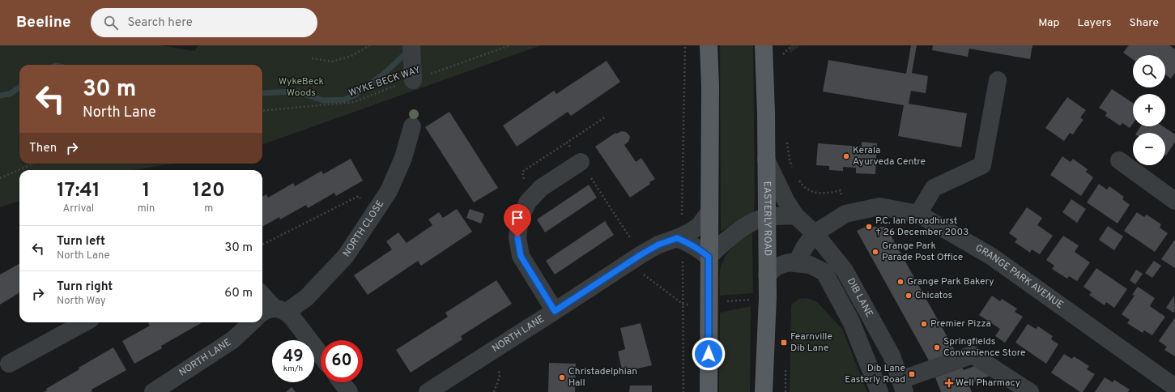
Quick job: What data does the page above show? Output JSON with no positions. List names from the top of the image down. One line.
{"streets":{"main road":["EASTERLY ROAD"],"street":["NORTH CLOSE","GRANGE PARK AVENUE","DIB LANE","NORTH LANE"],"path":["WYKE BECK WAY"]},"crossings":[["EASTERLY ROAD","DIB LANE"],["GRANGE PARK AVENUE","DIB LANE"]],"parks":["WykeBeck Woods"],"places":{"other":["Kerala Ayurveda Centre","P.C. Ian Broadhurst † 26 December 2003","Grange Park Parade Post Office","Grange Park Bakery","Chicatos","Premier Pizza","Springfields Convenience Store","Christadelphian Hall"],"transit":["Fearnville Dib Lane","Dib Lane Easterly Road"],"health":["Well Pharmacy"]},"page":{"header":"Beeline","search":"Search here","nav":["Map","Layers","Share"],"map_buttons":["+","−"],"turn":["30 m","North Lane"],"then":"Then","eta":["17:41","Arrival","1","min","120","m"],"list":[{"name":"Turn left","note":"North Lane","value":"30 m"},{"name":"Turn right","note":"North Way","value":"60 m"}],"speed":"49 km/h","limit":"60"}}
